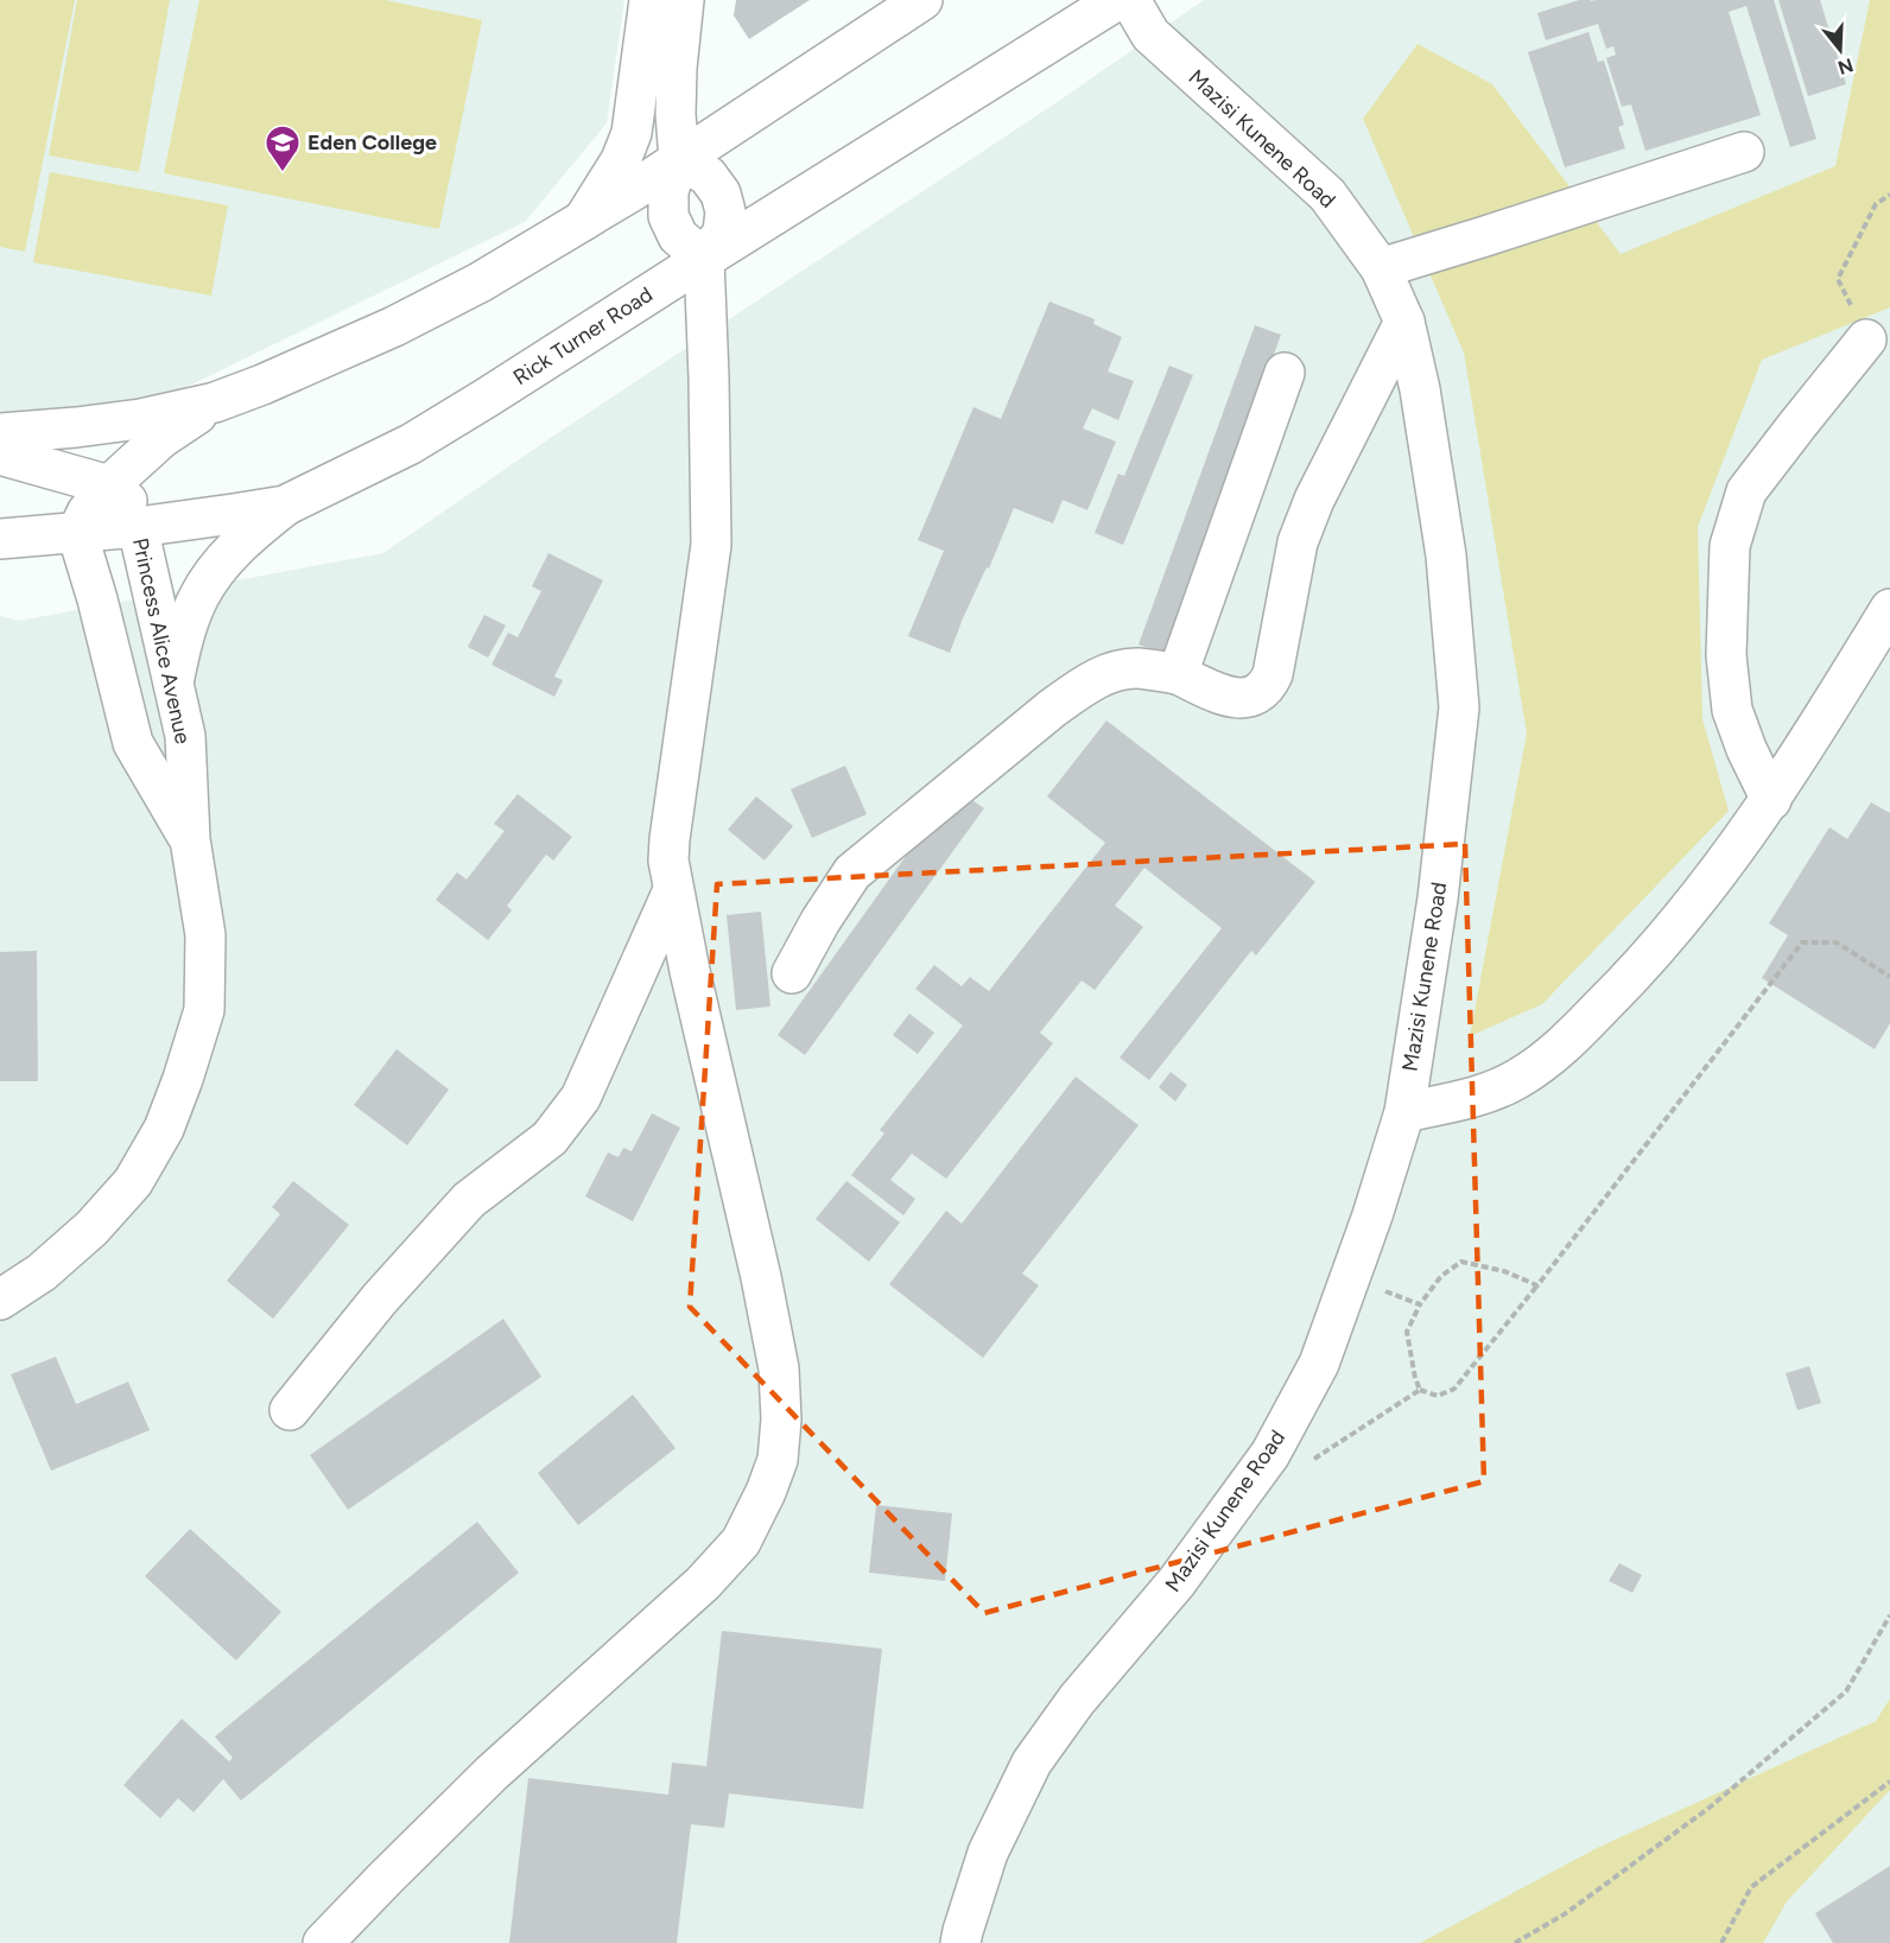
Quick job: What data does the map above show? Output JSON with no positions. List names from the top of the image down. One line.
{"streets":{"main road":["Mazisi Kunene Road","Rick Turner Road","Princess Alice Avenue"]},"crossings":[["Rick Turner Road","Princess Alice Avenue"]],"places":{"school or university":["Eden College"]},"north":"bottom"}
